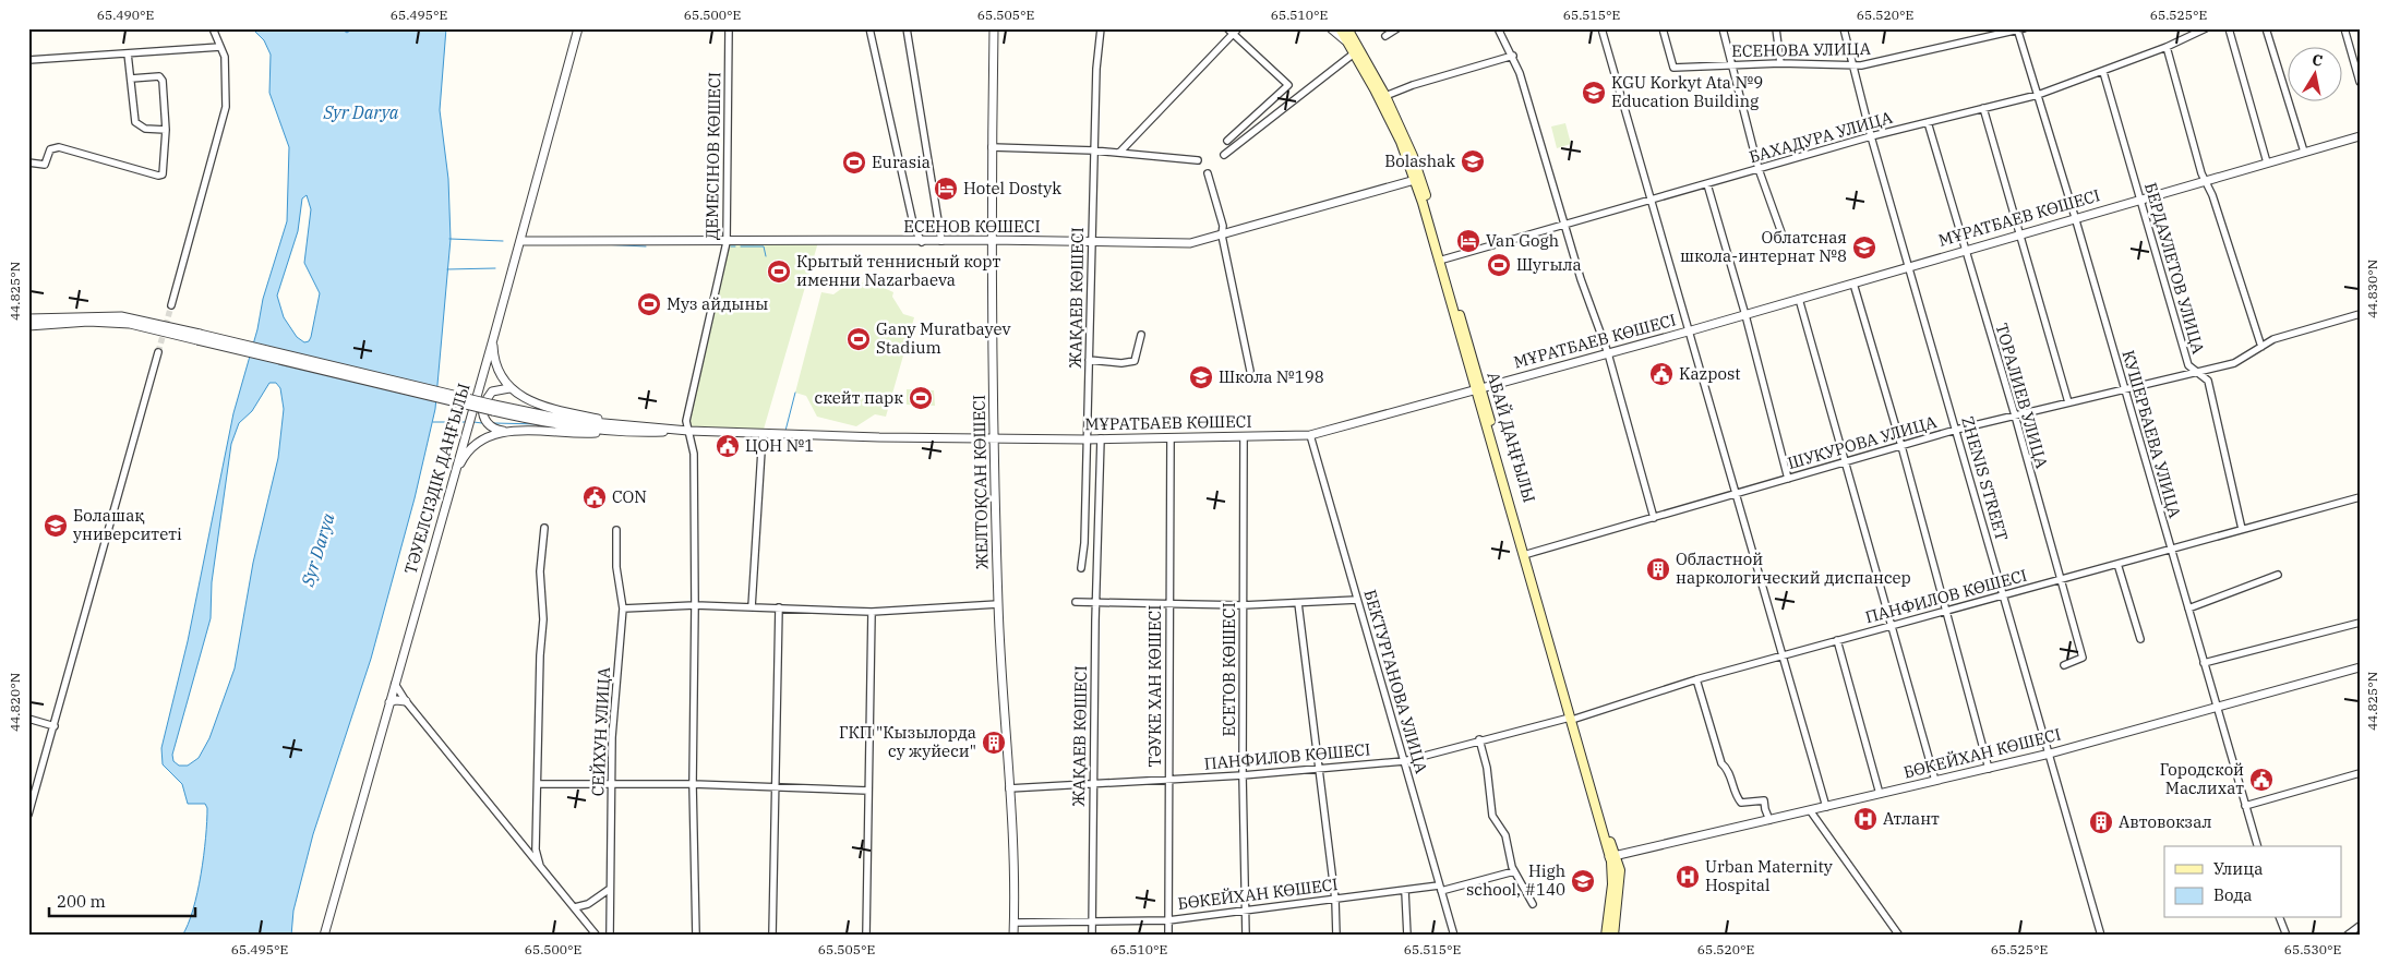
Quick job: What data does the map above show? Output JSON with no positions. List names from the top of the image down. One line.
{"streets":{"main road":["АБАЙ ДАҢҒЫЛЫ"],"street":["ЕСЕНОВА УЛИЦА","БАХАДУРА УЛИЦА","ДЕМЕСІНОВ КӨШЕСІ","МҰРАТБАЕВ КӨШЕСІ","ЕСЕНОВ КӨШЕСІ","БЕРДАУЛЕТОВ УЛИЦА","ЖАҚАЕВ КӨШЕСІ","ТОРАЛИЕВ УЛИЦА","КУШЕРБАЕВА УЛИЦА","ШУКУРОВА УЛИЦА","ТӘУЕЛСІЗДІК ДАҢҒЫЛЫ","ZHENIS STREET","ЖЕЛТОҚСАН КӨШЕСІ","ПАНФИЛОВ КӨШЕСІ","ЕСЕТОВ КӨШЕСІ","БЕКТУРГАНОВА УЛИЦА","ТӘУКЕ ХАН КӨШЕСІ","СЕЙХУН УЛИЦА","БӨКЕЙХАН КӨШЕСІ"]},"crossings":[["ЕСЕНОВА УЛИЦА","КУШЕРБАЕВА УЛИЦА"],["ЕСЕНОВА УЛИЦА","ZHENIS STREET"],["БАХАДУРА УЛИЦА","БЕРДАУЛЕТОВ УЛИЦА"],["БАХАДУРА УЛИЦА","ТОРАЛИЕВ УЛИЦА"],["БАХАДУРА УЛИЦА","КУШЕРБАЕВА УЛИЦА"],["БАХАДУРА УЛИЦА","АБАЙ ДАҢҒЫЛЫ"],["БАХАДУРА УЛИЦА","ZHENIS STREET"],["ДЕМЕСІНОВ КӨШЕСІ","МҰРАТБАЕВ КӨШЕСІ"],["ДЕМЕСІНОВ КӨШЕСІ","ЕСЕНОВ КӨШЕСІ"],["МҰРАТБАЕВ КӨШЕСІ","БЕРДАУЛЕТОВ УЛИЦА"],["МҰРАТБАЕВ КӨШЕСІ","ЖАҚАЕВ КӨШЕСІ"],["МҰРАТБАЕВ КӨШЕСІ","ТОРАЛИЕВ УЛИЦА"],["МҰРАТБАЕВ КӨШЕСІ","КУШЕРБАЕВА УЛИЦА"],["МҰРАТБАЕВ КӨШЕСІ","АБАЙ ДАҢҒЫЛЫ"],["МҰРАТБАЕВ КӨШЕСІ","ZHENIS STREET"],["МҰРАТБАЕВ КӨШЕСІ","ЖЕЛТОҚСАН КӨШЕСІ"],["МҰРАТБАЕВ КӨШЕСІ","ЕСЕТОВ КӨШЕСІ"],["МҰРАТБАЕВ КӨШЕСІ","БЕКТУРГАНОВА УЛИЦА"],["МҰРАТБАЕВ КӨШЕСІ","ТӘУКЕ ХАН КӨШЕСІ"],["ЕСЕНОВ КӨШЕСІ","ЖАҚАЕВ КӨШЕСІ"],["ЕСЕНОВ КӨШЕСІ","АБАЙ ДАҢҒЫЛЫ"],["ЕСЕНОВ КӨШЕСІ","ТӘУЕЛСІЗДІК ДАҢҒЫЛЫ"],["ЕСЕНОВ КӨШЕСІ","ЖЕЛТОҚСАН КӨШЕСІ"],["БЕРДАУЛЕТОВ УЛИЦА","ШУКУРОВА УЛИЦА"],["БЕРДАУЛЕТОВ УЛИЦА","ПАНФИЛОВ КӨШЕСІ"],["ЖАҚАЕВ КӨШЕСІ","ПАНФИЛОВ КӨШЕСІ"],["ЖАҚАЕВ КӨШЕСІ","БӨКЕЙХАН КӨШЕСІ"],["ТОРАЛИЕВ УЛИЦА","ШУКУРОВА УЛИЦА"],["ТОРАЛИЕВ УЛИЦА","ПАНФИЛОВ КӨШЕСІ"],["КУШЕРБАЕВА УЛИЦА","ШУКУРОВА УЛИЦА"],["КУШЕРБАЕВА УЛИЦА","ПАНФИЛОВ КӨШЕСІ"],["КУШЕРБАЕВА УЛИЦА","БӨКЕЙХАН КӨШЕСІ"],["АБАЙ ДАҢҒЫЛЫ","ШУКУРОВА УЛИЦА"],["АБАЙ ДАҢҒЫЛЫ","ПАНФИЛОВ КӨШЕСІ"],["ШУКУРОВА УЛИЦА","ZHENIS STREET"],["ZHENIS STREET","ПАНФИЛОВ КӨШЕСІ"],["ZHENIS STREET","БӨКЕЙХАН КӨШЕСІ"],["ЖЕЛТОҚСАН КӨШЕСІ","ПАНФИЛОВ КӨШЕСІ"],["ЖЕЛТОҚСАН КӨШЕСІ","БӨКЕЙХАН КӨШЕСІ"],["ПАНФИЛОВ КӨШЕСІ","ЕСЕТОВ КӨШЕСІ"],["ПАНФИЛОВ КӨШЕСІ","БЕКТУРГАНОВА УЛИЦА"],["ПАНФИЛОВ КӨШЕСІ","ТӘУКЕ ХАН КӨШЕСІ"],["ЕСЕТОВ КӨШЕСІ","БӨКЕЙХАН КӨШЕСІ"],["БЕКТУРГАНОВА УЛИЦА","БӨКЕЙХАН КӨШЕСІ"],["ТӘУКЕ ХАН КӨШЕСІ","БӨКЕЙХАН КӨШЕСІ"]],"water":["Syr Darya"],"places":{"school or university":["KGU Korkyt Ata №9 Education Building","Bolashak","Облатсная школа-интернат №8","Школа №198","Болашақ университеті","High school, #140"],"sports":["Eurasia","Шугыла","Крытый теннисный корт именни Nazarbaeva","Муз айдыны","Gany Muratbayev Stadium","скейт парк"],"hotel":["Hotel Dostyk","Van Gogh"],"public building":["Kazpost","ЦОН №1","CON","Городской Маслихат"],"building":["Областной наркологический диспансер","ГКП \"Кызылорда су жуйеси\"","Автовокзал"],"hospital":["Атлант","Urban Maternity Hospital"]},"legend":["Улица","Вода"],"scale_bar":"200 m","north":"top","coordinates":["65.490°E","65.495°E","65.500°E","65.505°E","65.510°E","65.515°E","65.520°E","65.525°E","44.830°N","44.825°N","44.820°N","65.530°E"]}
